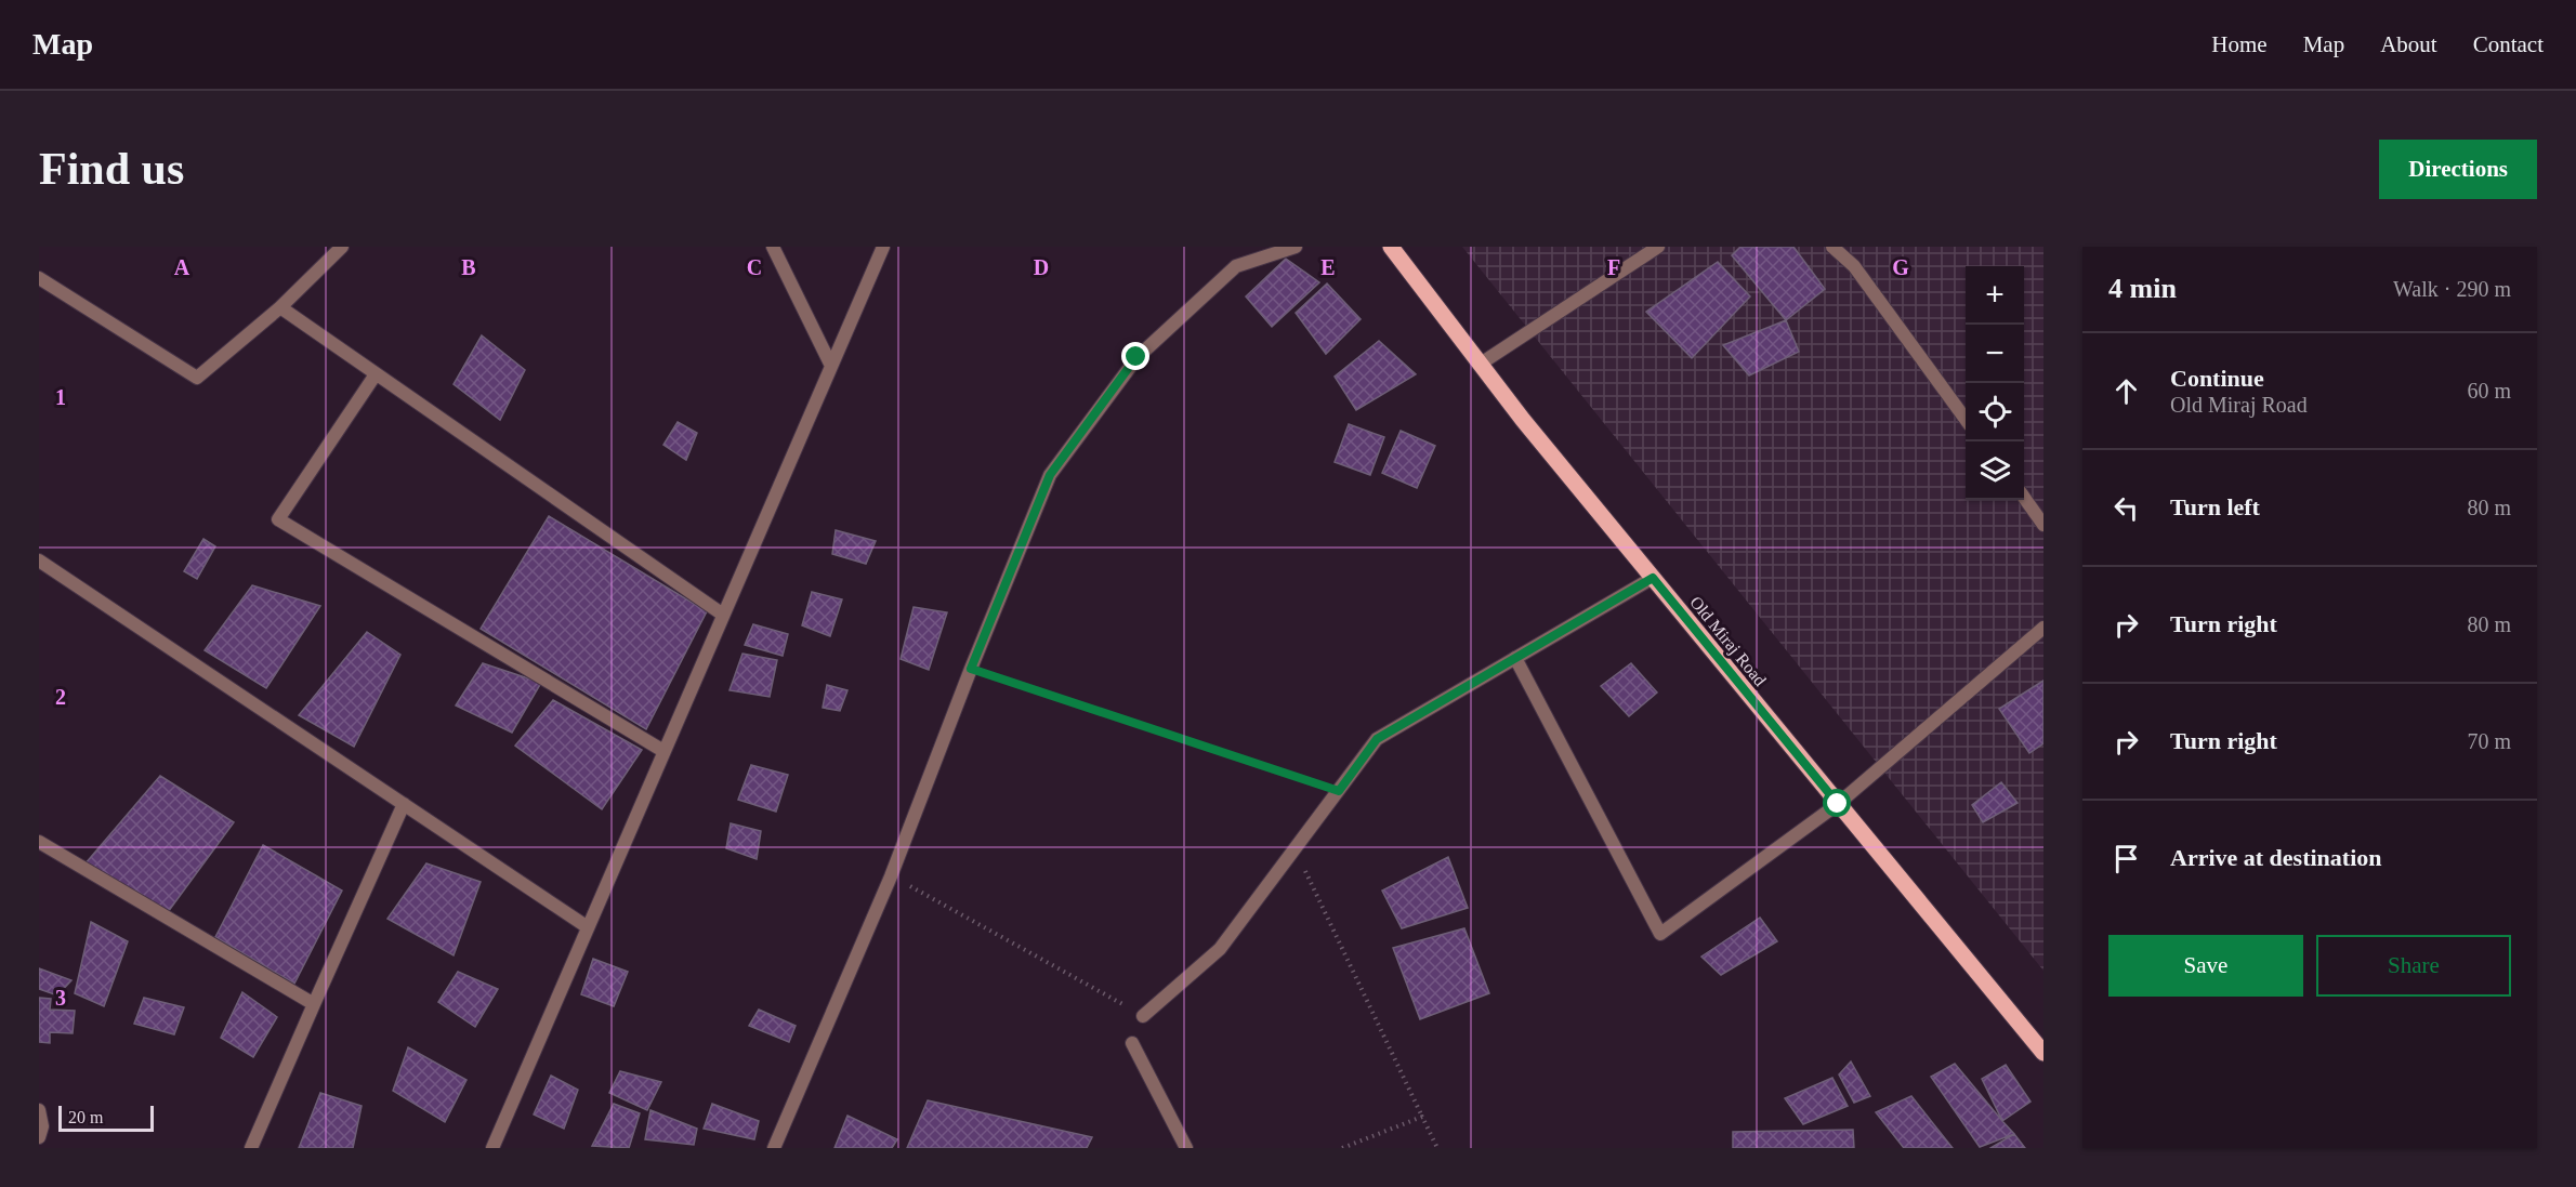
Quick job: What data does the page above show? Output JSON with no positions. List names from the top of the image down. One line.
{"streets":{"main road":["Old Miraj Road"]},"scale_bar":"20 m","page":{"header":"Map","nav":["Home","Map","About","Contact"],"buttons":["Directions",["Save","Share"]],"title":"Find us","heading":["4 min","Walk · 290 m"],"map_buttons":["+","−"],"list":[["Continue","Old Miraj Road","60 m"],["Turn left","80 m"],["Turn right","80 m"],["Turn right","70 m"],"Arrive at destination"],"scale":"20 m"},"grid":{"columns":["A","B","C","D","E","F","G"],"rows":["1","2","3"]}}
